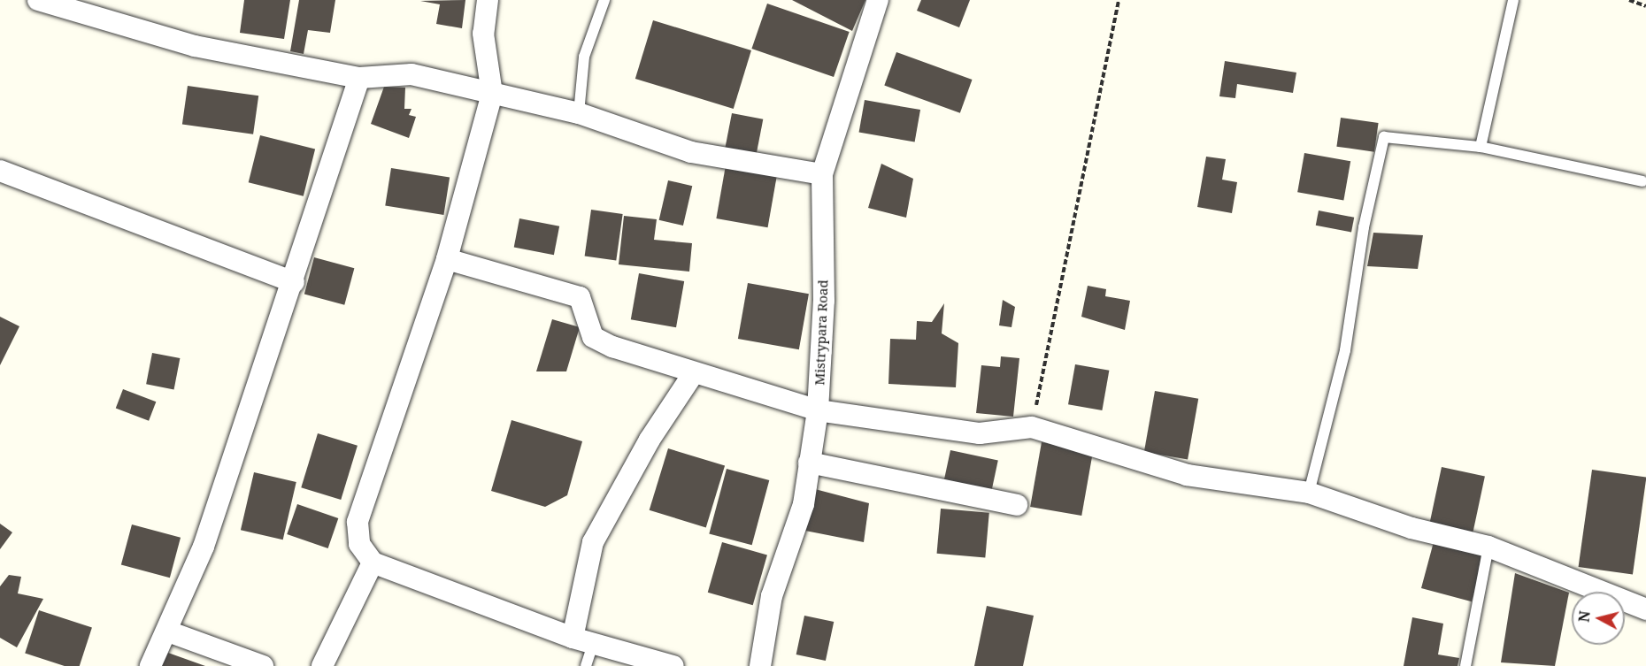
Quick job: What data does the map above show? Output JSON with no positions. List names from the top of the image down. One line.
{"streets":{"street":["Mistrypara Road"]},"north":"left"}
